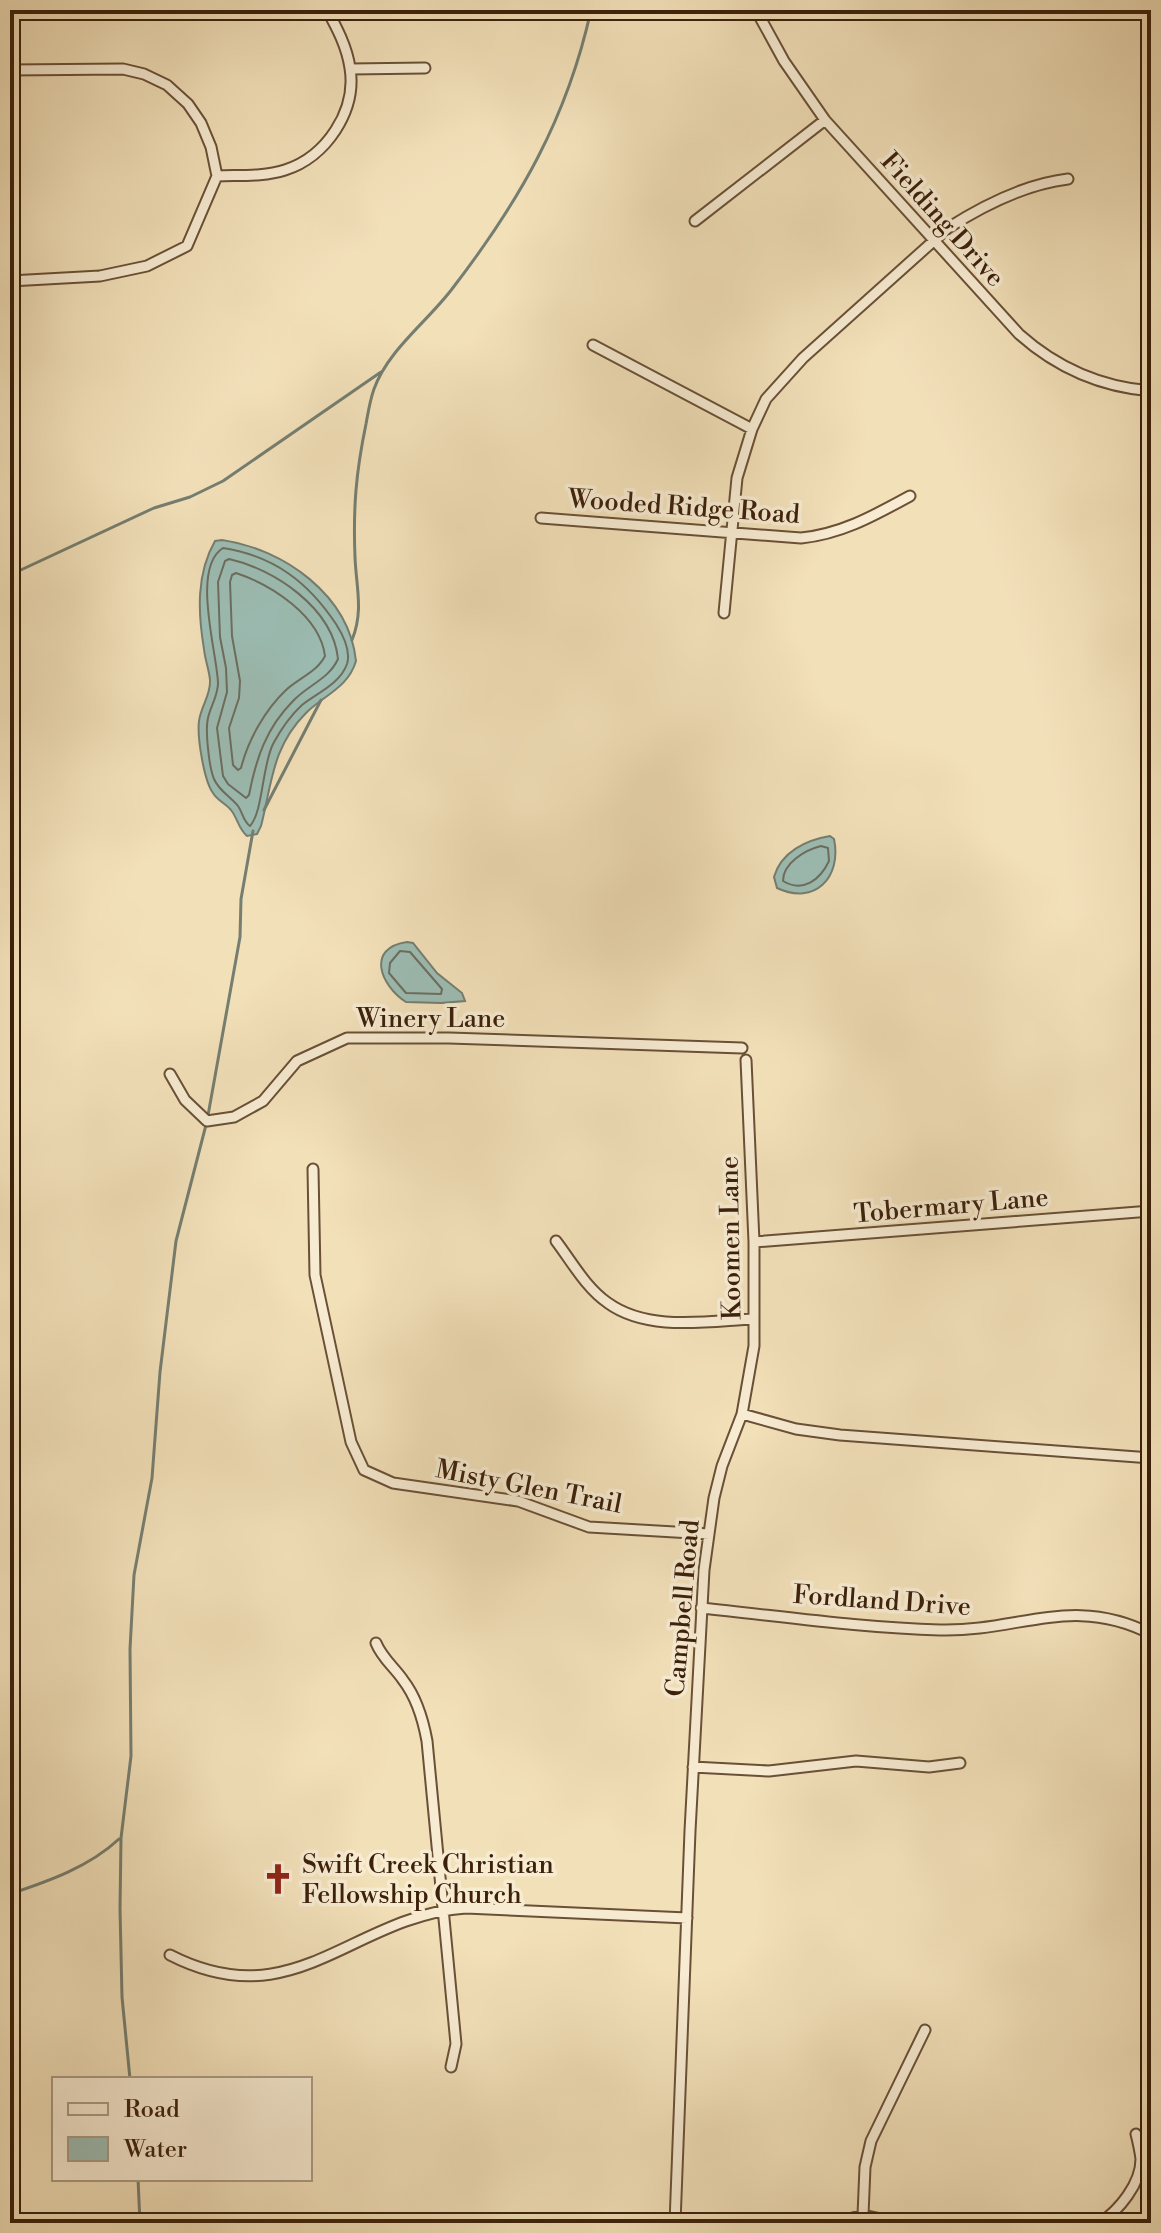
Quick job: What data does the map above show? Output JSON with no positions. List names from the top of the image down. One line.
{"streets":{"street":["Fielding Drive","Wooded Ridge Road","Winery Lane","Tobermary Lane","Koomen Lane","Misty Glen Trail","Fordland Drive","Campbell Road"]},"crossings":[["Tobermary Lane","Koomen Lane"],["Koomen Lane","Campbell Road"],["Misty Glen Trail","Campbell Road"],["Fordland Drive","Campbell Road"]],"places":{"church":["Swift Creek Christian Fellowship Church"]},"legend":["Road","Water"]}
